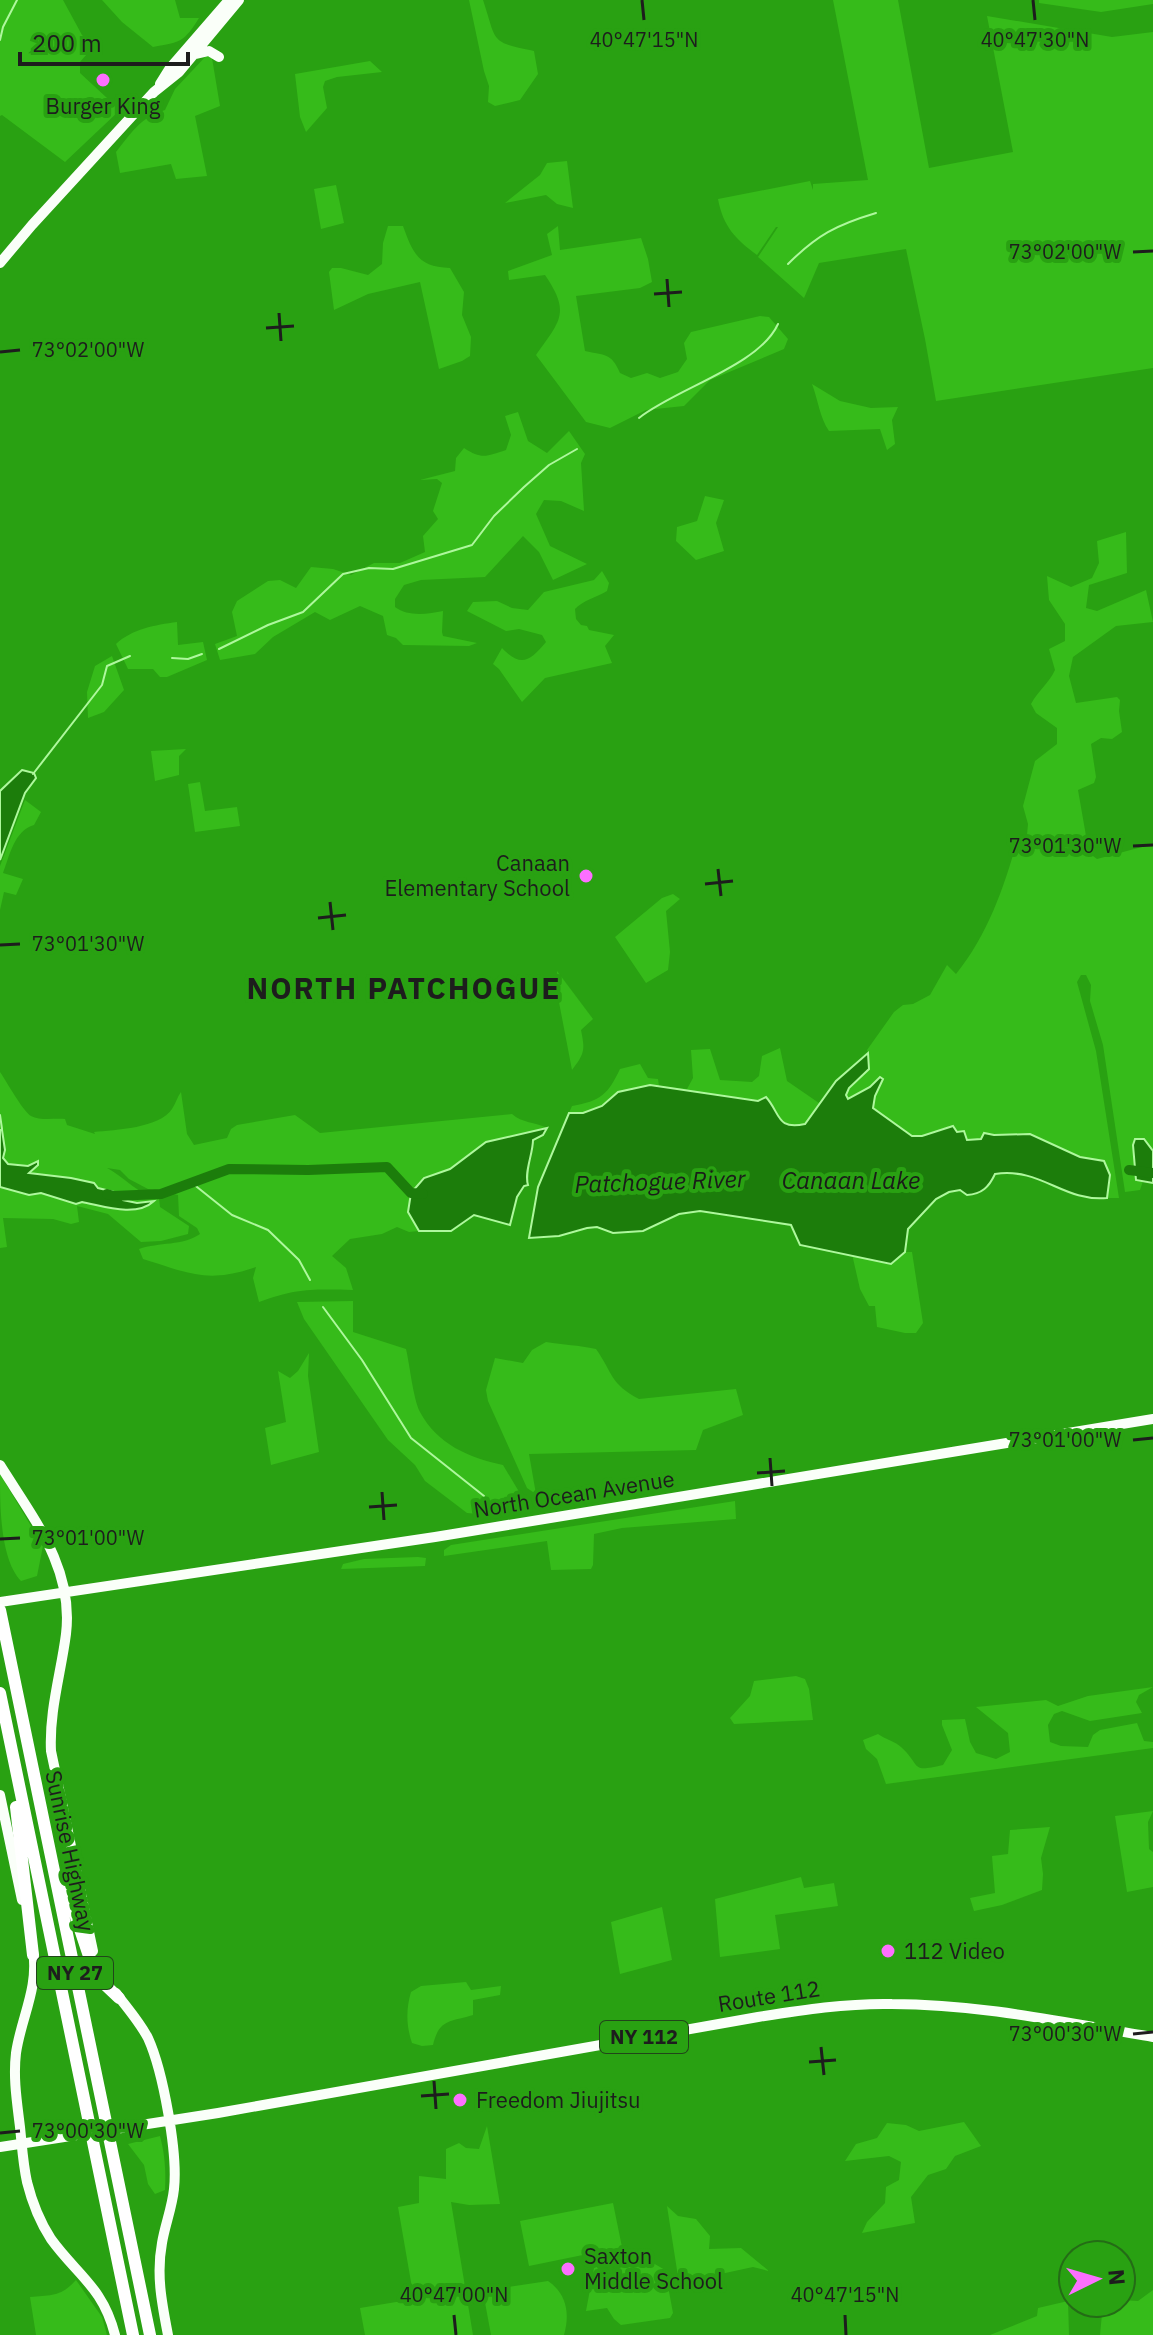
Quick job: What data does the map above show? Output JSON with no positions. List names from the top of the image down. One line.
{"streets":{"highway":["Sunrise Highway","NY 27"],"main road":["North Ocean Avenue","Route 112","NY 112"]},"crossings":[["Route 112","NY 112"]],"districts":["NORTH PATCHOGUE"],"water":["Canaan Lake","Patchogue River"],"places":["Burger King","Canaan Elementary School","112 Video","Freedom Jiujitsu","Saxton Middle School"],"scale_bar":"200 m","north":"right","coordinates":["40°47'15\"N","40°47'30\"N","73°02'00\"W","73°01'30\"W","73°01'00\"W","73°00'30\"W","40°47'00\"N"]}
